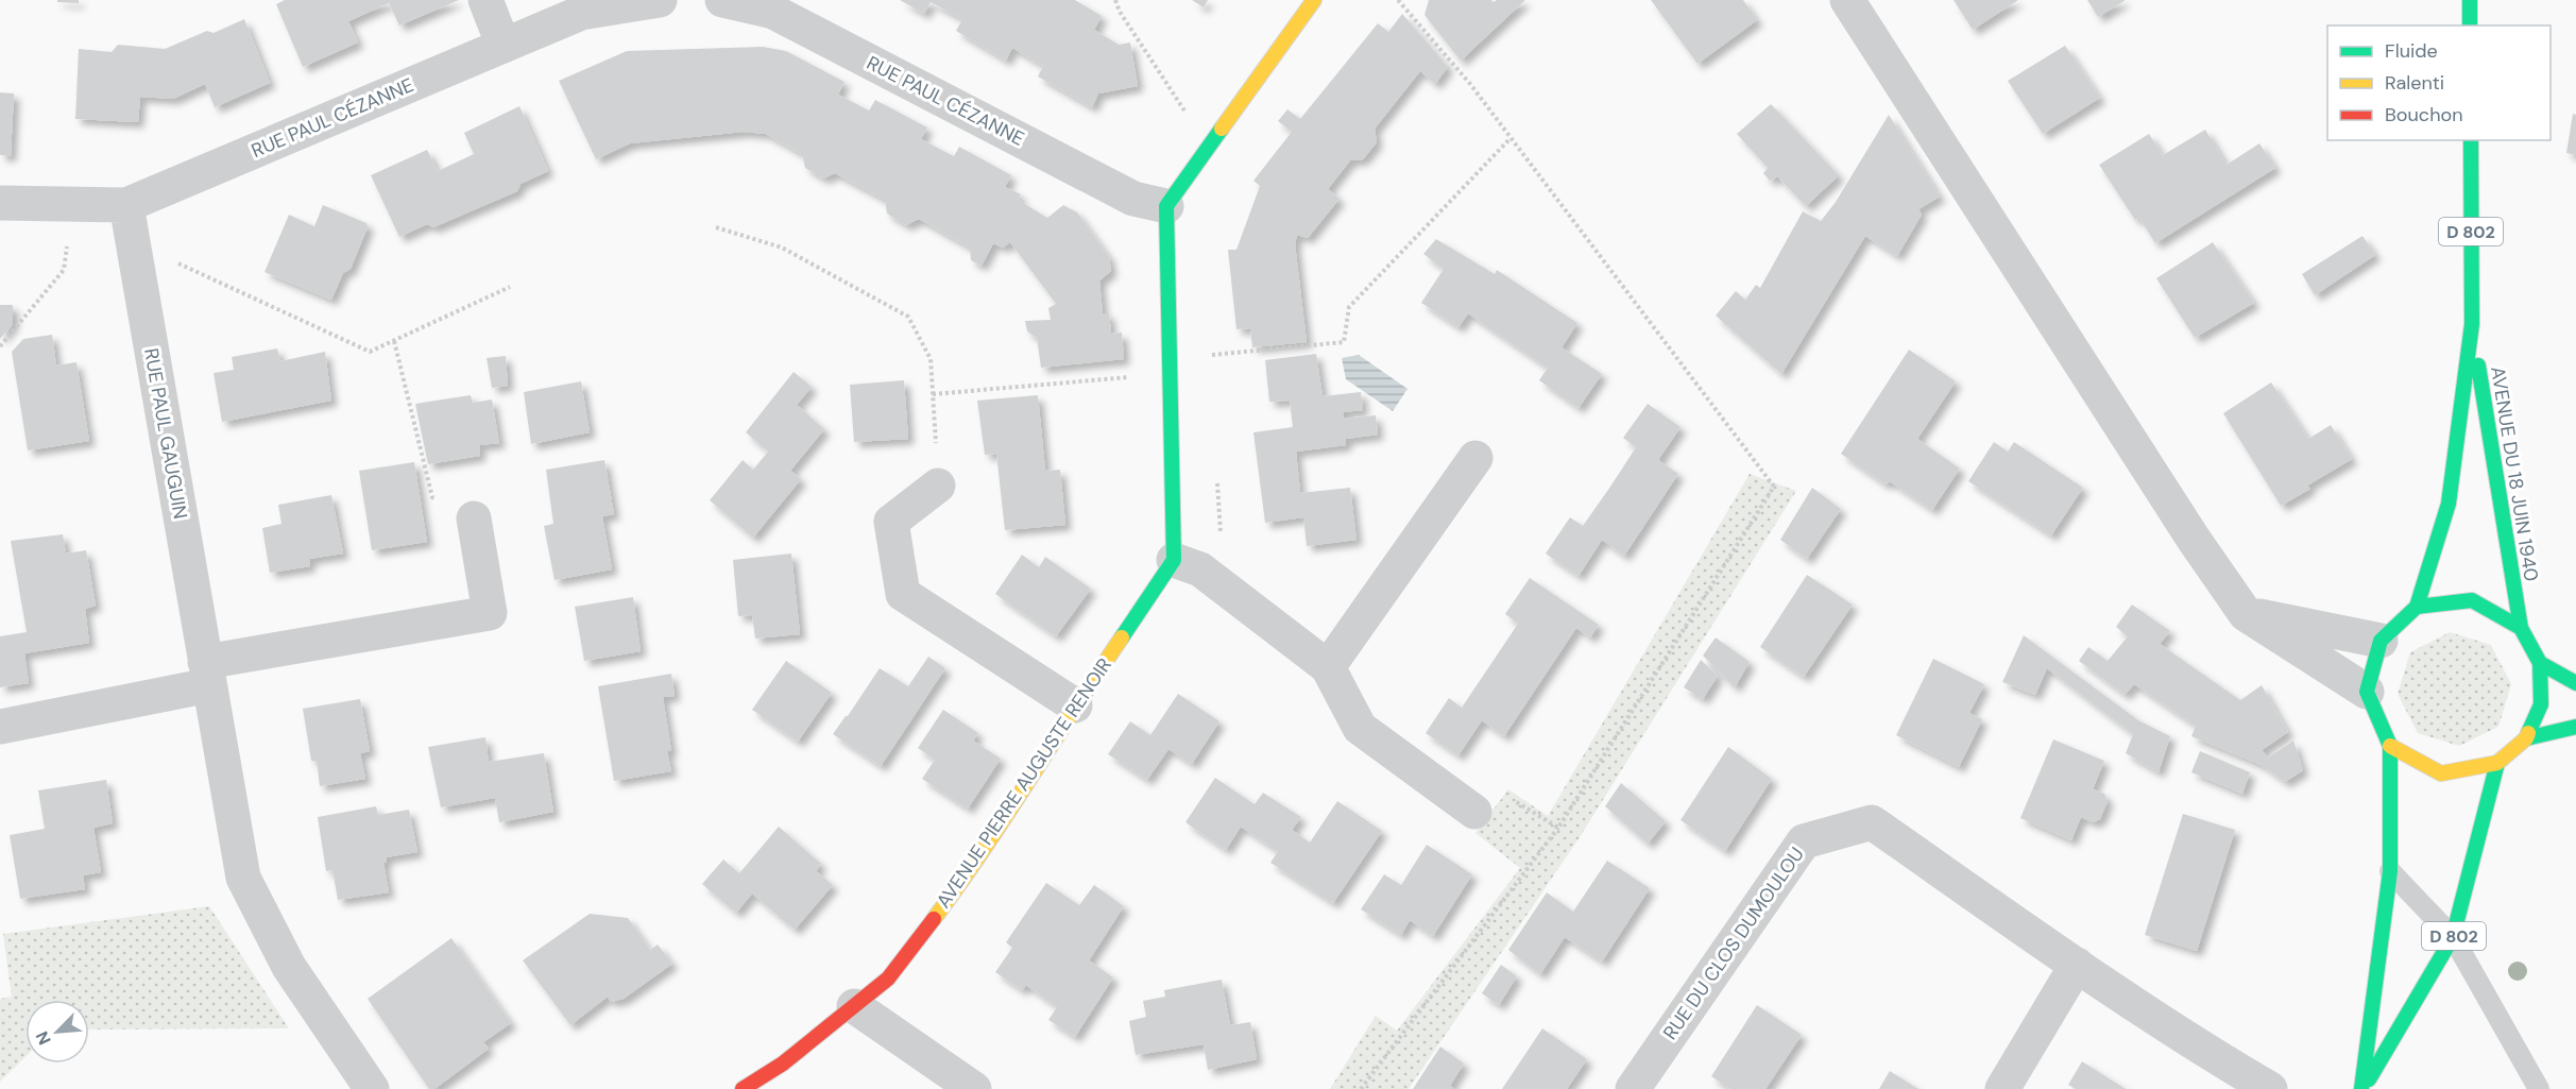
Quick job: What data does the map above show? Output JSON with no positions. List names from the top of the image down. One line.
{"streets":{"main road":["D 802","AVENUE DU 18 JUIN 1940","AVENUE PIERRE AUGUSTE RENOIR"],"street":["RUE PAUL CÉZANNE","RUE PAUL GAUGUIN","RUE DU CLOS DUMOULOU"]},"crossings":[["RUE PAUL CÉZANNE","RUE PAUL GAUGUIN"],["D 802","AVENUE DU 18 JUIN 1940"]],"legend":["Fluide","Ralenti","Bouchon"],"north":"bottom left"}
